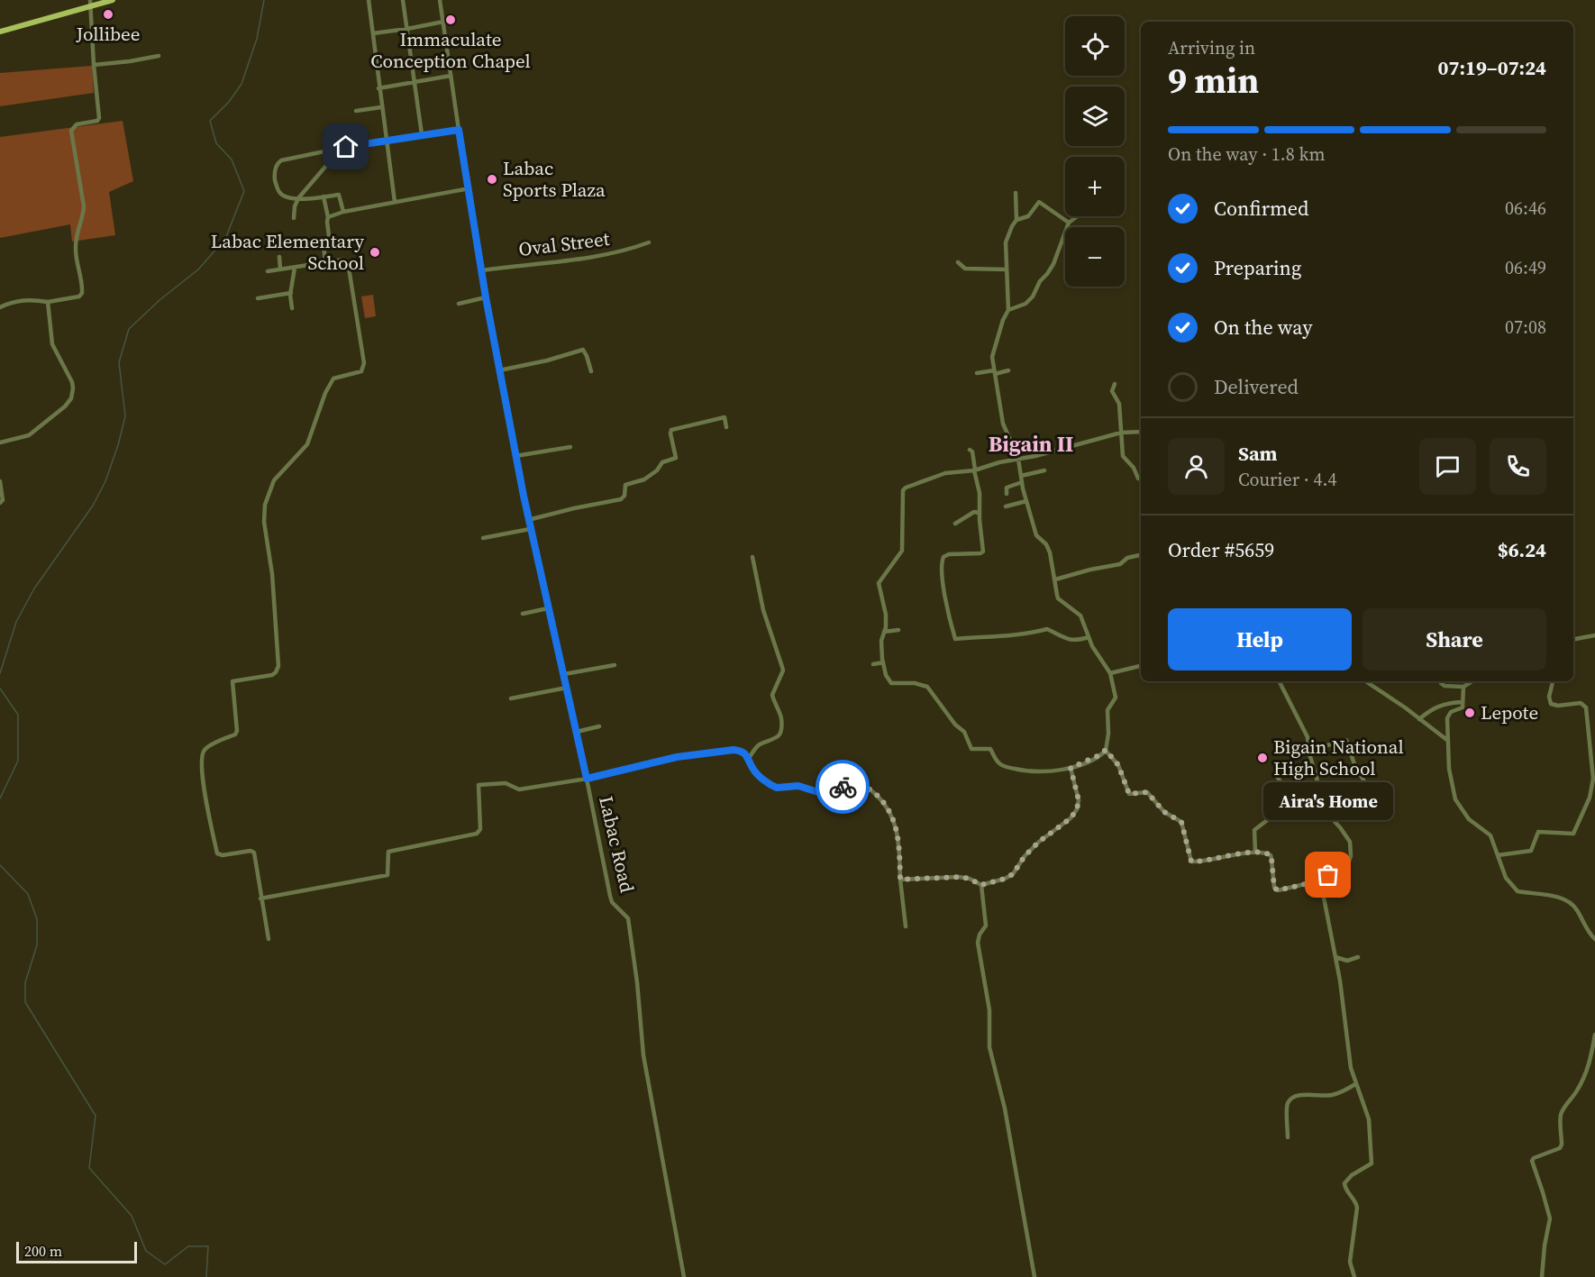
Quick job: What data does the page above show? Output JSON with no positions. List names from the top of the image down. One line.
{"streets":{"street":["Oval Street","Labac Road"]},"crossings":[["Oval Street","Labac Road"]],"districts":["Bigain II"],"places":["Jollibee","Immaculate Conception Chapel","Labac Sports Plaza","Labac Elementary School","Lepote","Bigain National High School","Aira's Home"],"scale_bar":"200 m","page":{"map_buttons":["+","−"],"heading":["9 min","Arriving in","07:19–07:24"],"panel":["Sam","Courier · 4.4","Order #5659","$6.24"],"bar":"On the way · 1.8 km","list":[["Confirmed","06:46"],["Preparing","06:49"],["On the way","07:08"],"Delivered"],"buttons":["Help","Share"],"bubble":"Aira's Home","scale":"200 m"}}
